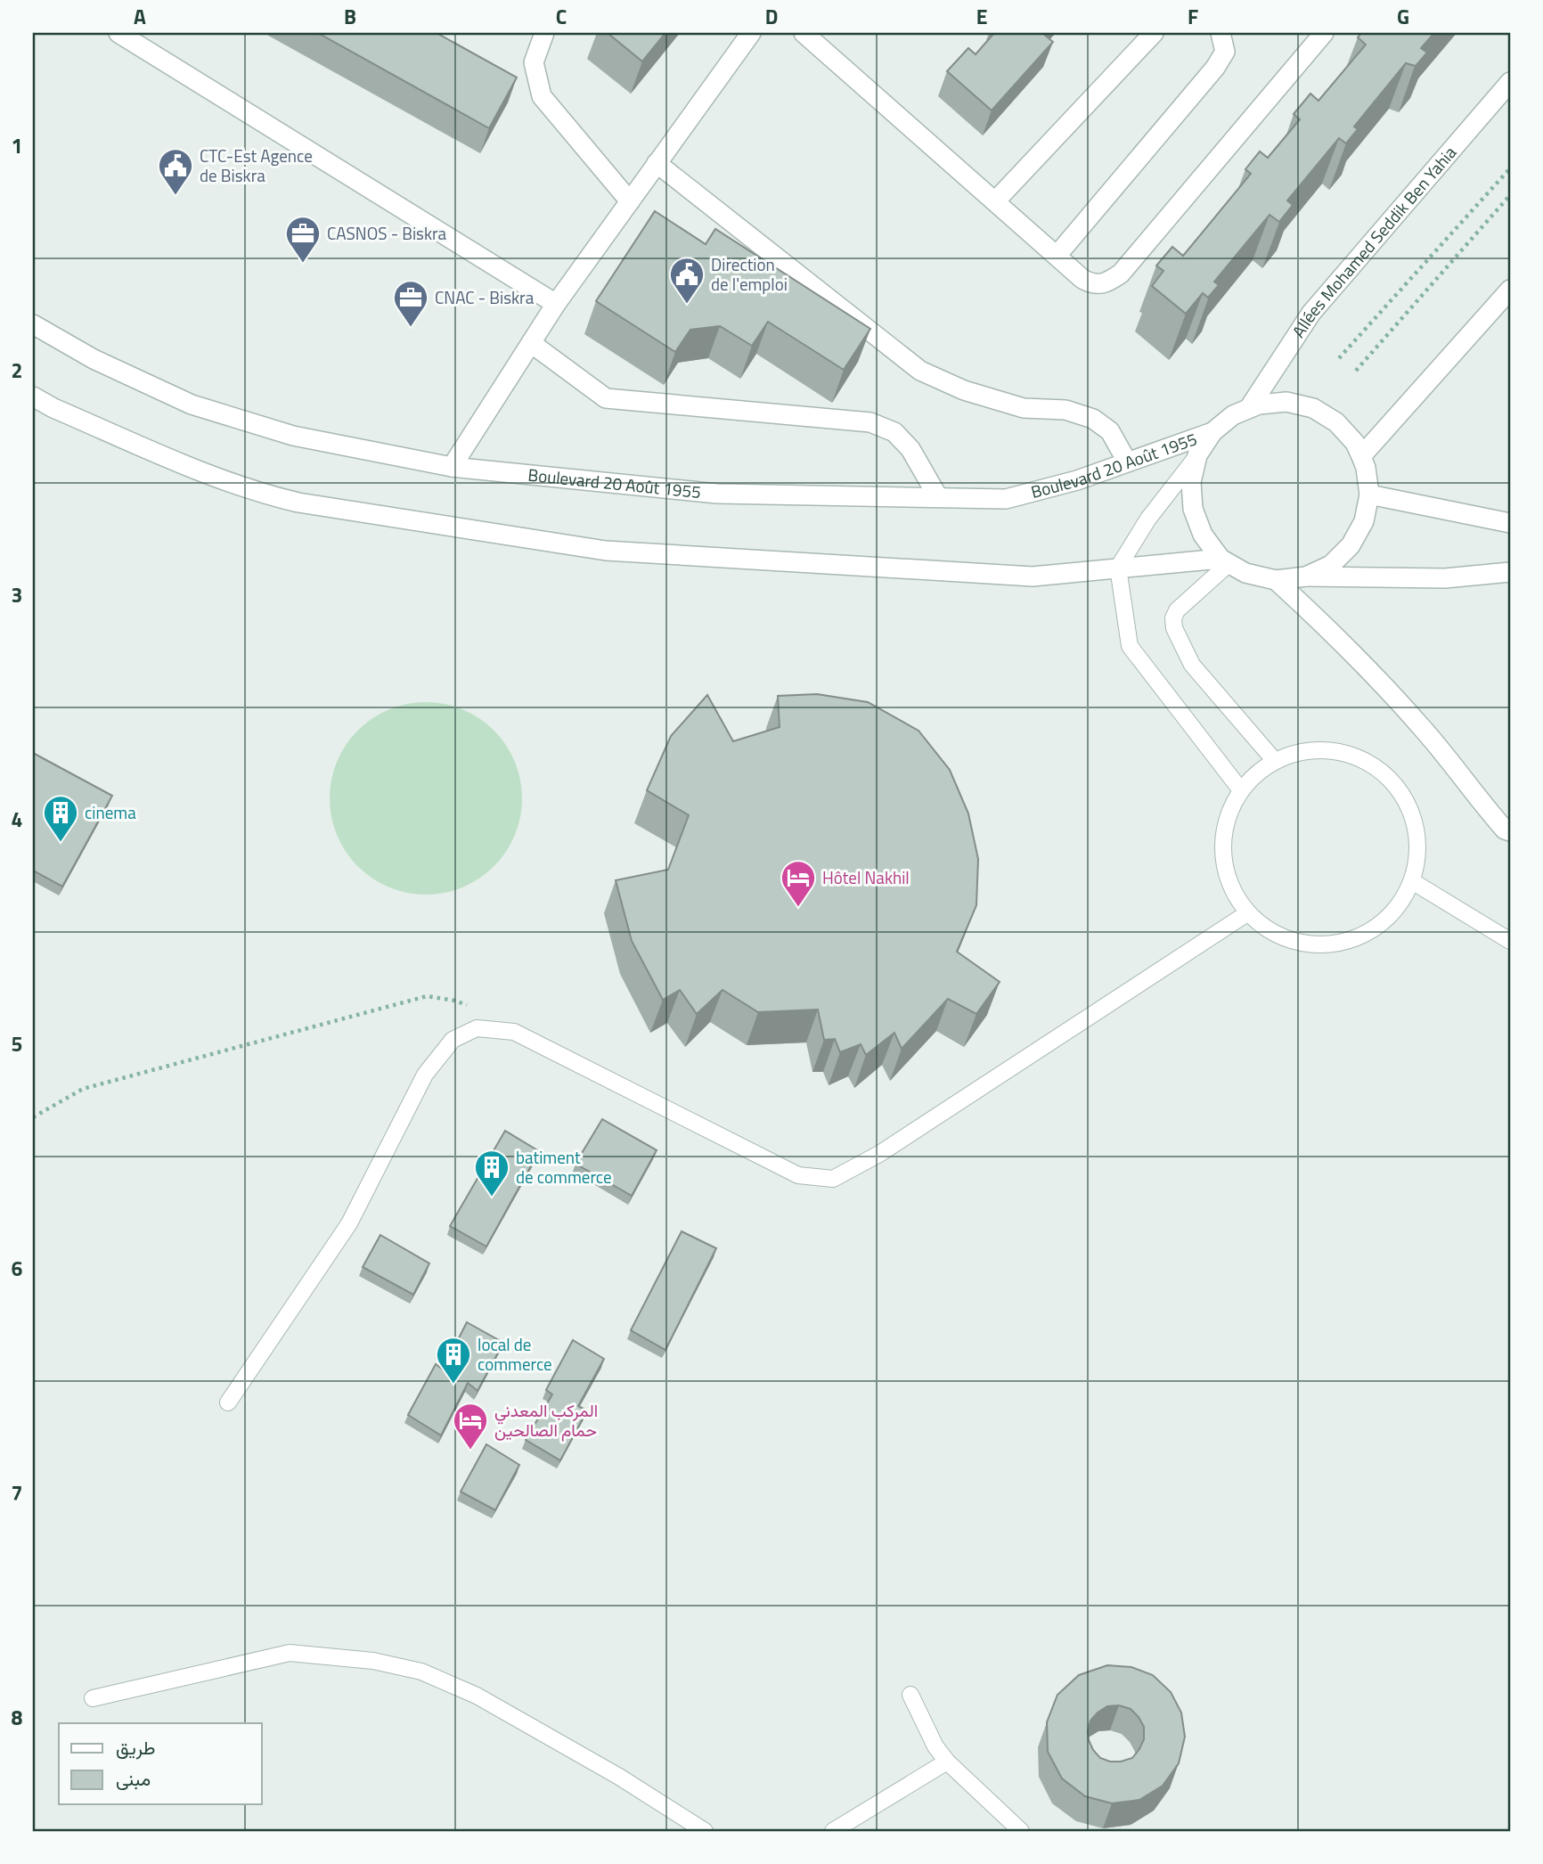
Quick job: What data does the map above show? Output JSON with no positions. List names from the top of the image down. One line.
{"streets":{"street":["Allées Mohamed Seddik Ben Yahia","Boulevard 20 Août 1955"]},"crossings":[["Allées Mohamed Seddik Ben Yahia","Boulevard 20 Août 1955"]],"places":{"public building":["CTC-Est Agence de Biskra","Direction de l'emploi"],"office":["CASNOS - Biskra","CNAC - Biskra"],"building":["cinema","batiment de commerce","local de commerce"],"hotel":["Hôtel Nakhil","المركب المعدني حمام الصالحين"]},"legend":["طريق","مبنى"],"grid":{"columns":["A","B","C","D","E","F","G"],"rows":["1","2","3","4","5","6","7","8"]}}
